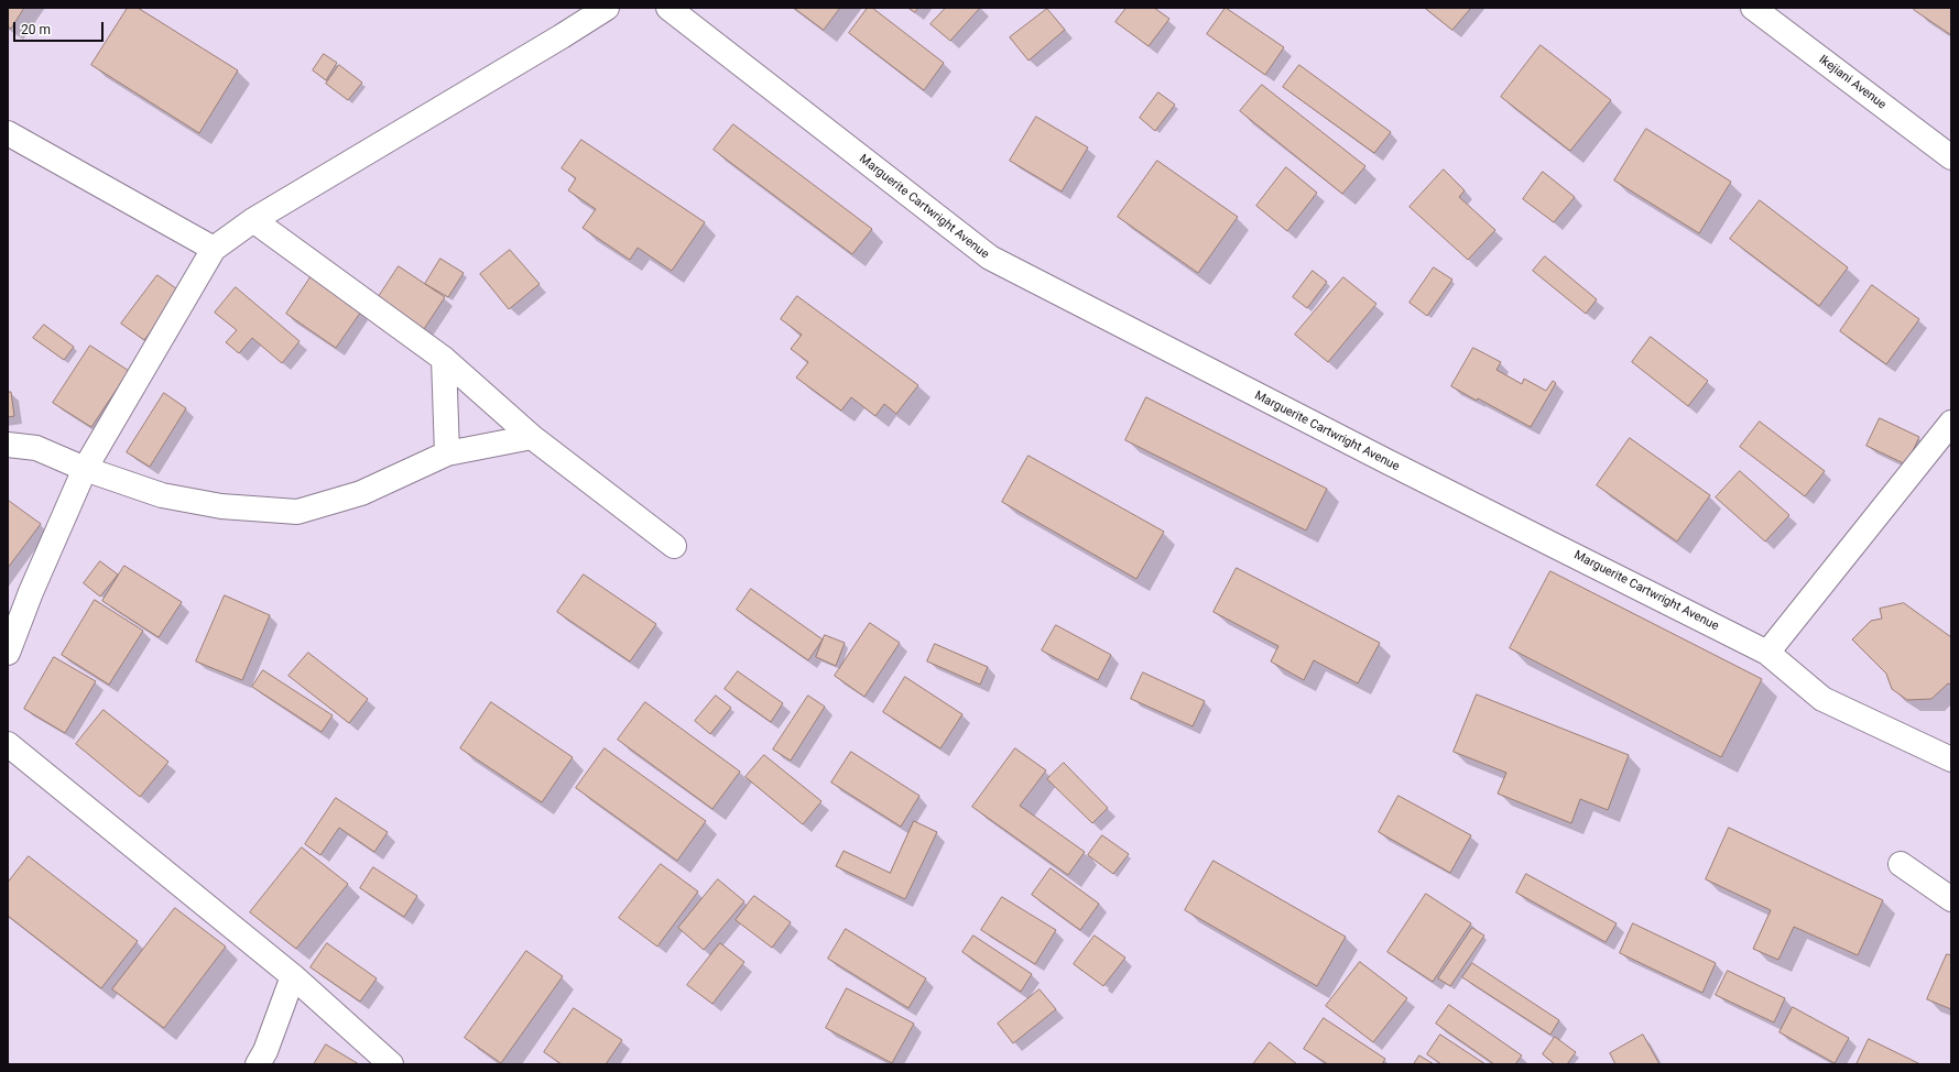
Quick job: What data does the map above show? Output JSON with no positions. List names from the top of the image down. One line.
{"streets":{"street":["Ikejiani Avenue","Marguerite Cartwright Avenue"]},"scale_bar":"20 m"}
